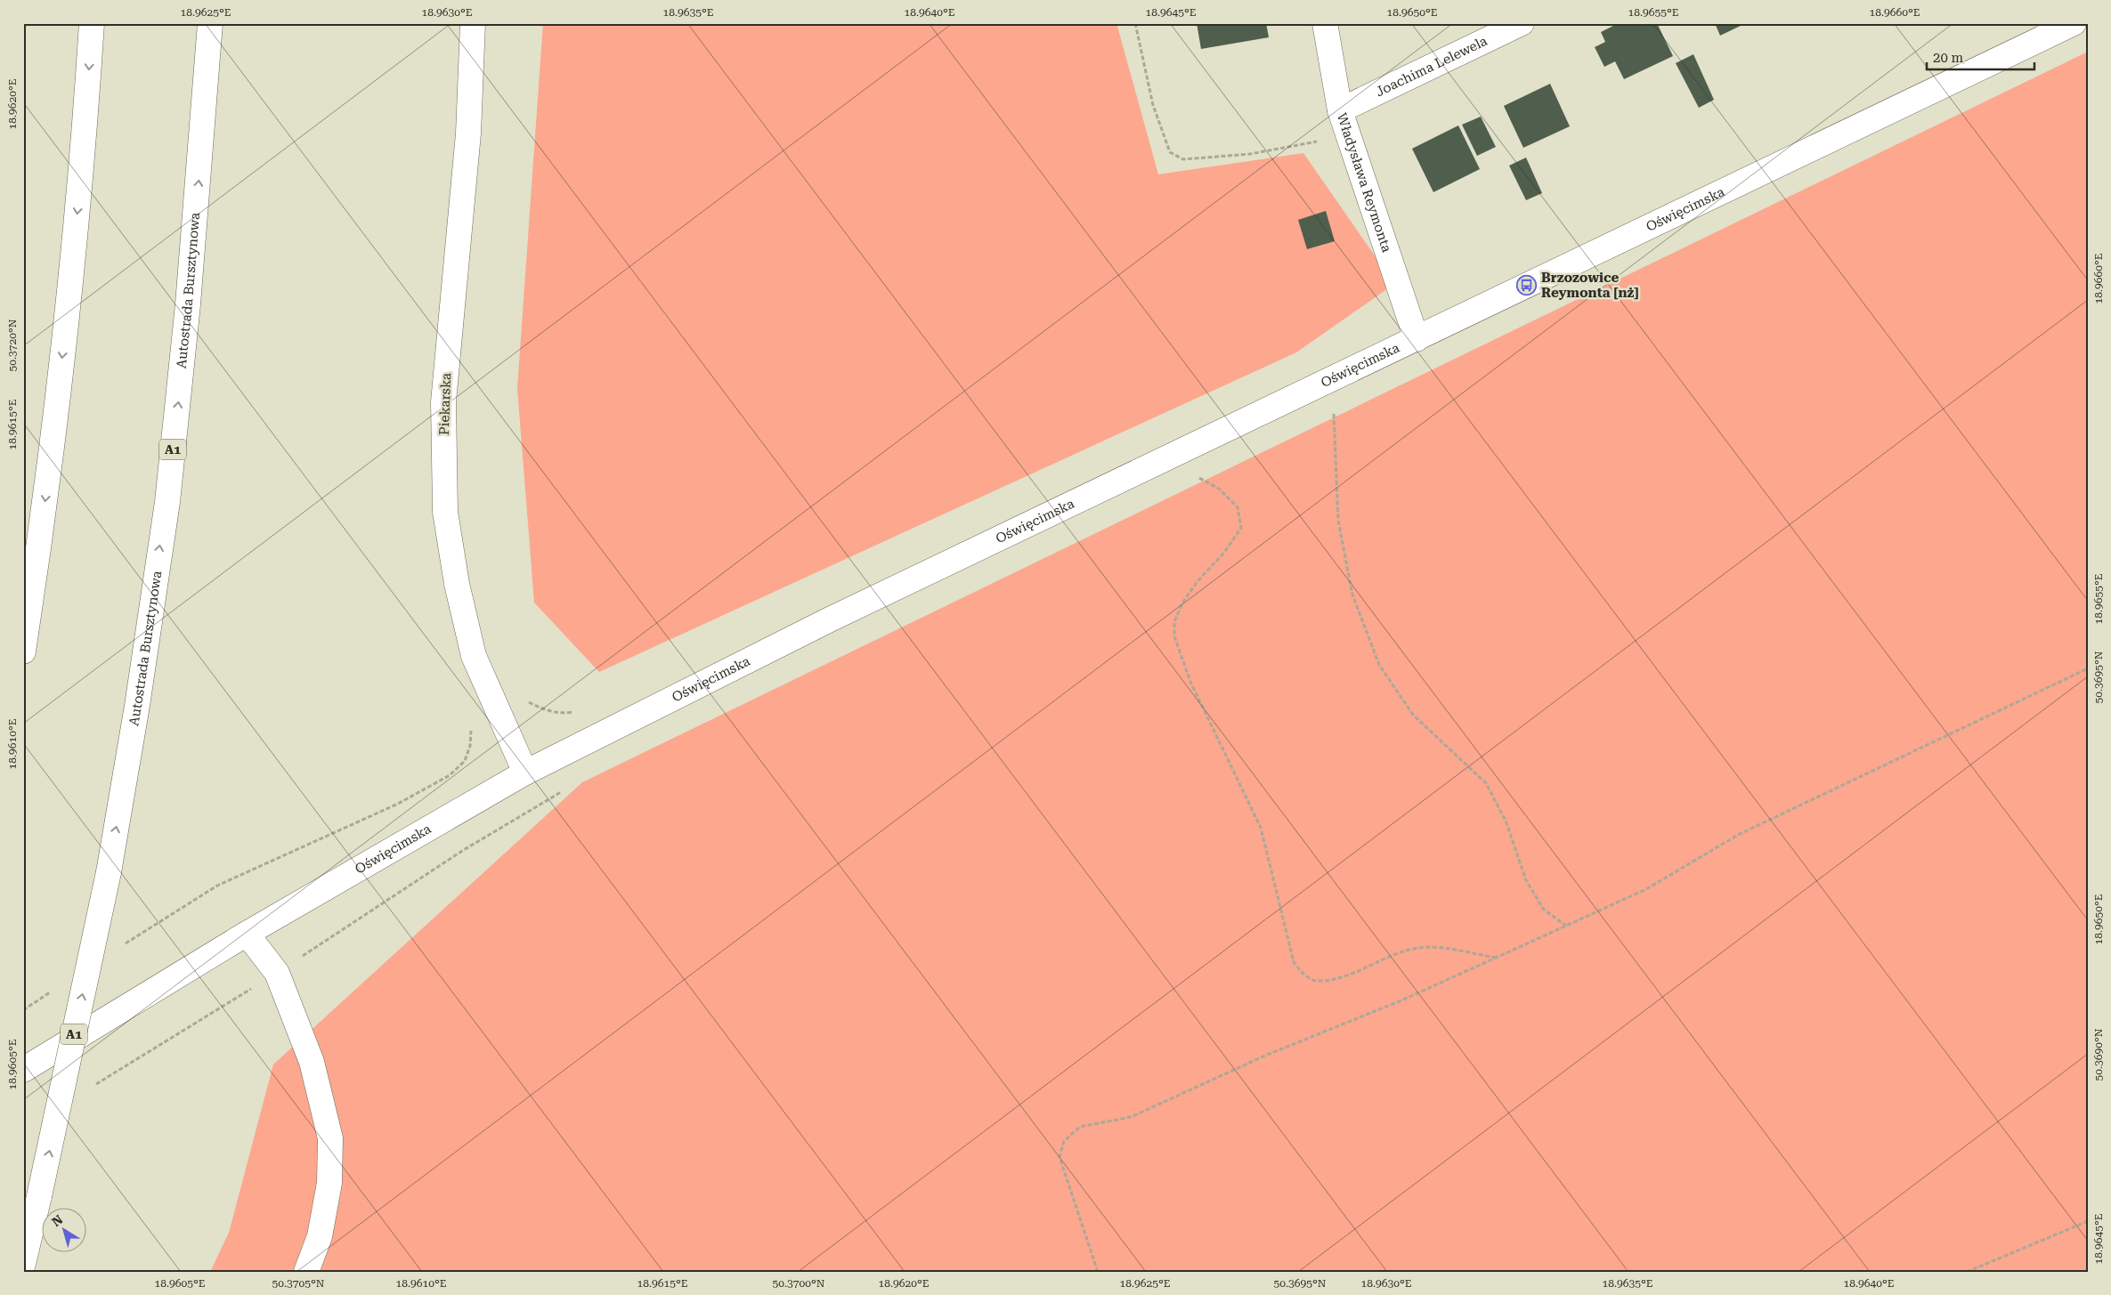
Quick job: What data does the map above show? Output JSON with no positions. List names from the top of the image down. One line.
{"streets":{"main road":["Joachima Lelewela","Władysława Reymonta","Oświęcimska","Autostrada Bursztynowa","Piekarska","A1"]},"crossings":[["Joachima Lelewela","Władysława Reymonta"],["Władysława Reymonta","Oświęcimska"],["Oświęcimska","Piekarska"]],"places":{"bus stop":["Brzozowice Reymonta [nż]"]},"scale_bar":"20 m","north":"top left","coordinates":["18.9625°E","18.9630°E","18.9635°E","18.9640°E","18.9645°E","18.9650°E","18.9655°E","18.9660°E","18.9620°E","50.3720°N","18.9615°E","50.3695°N","18.9610°E","50.3690°N","18.9605°E","50.3705°N","50.3700°N"]}
